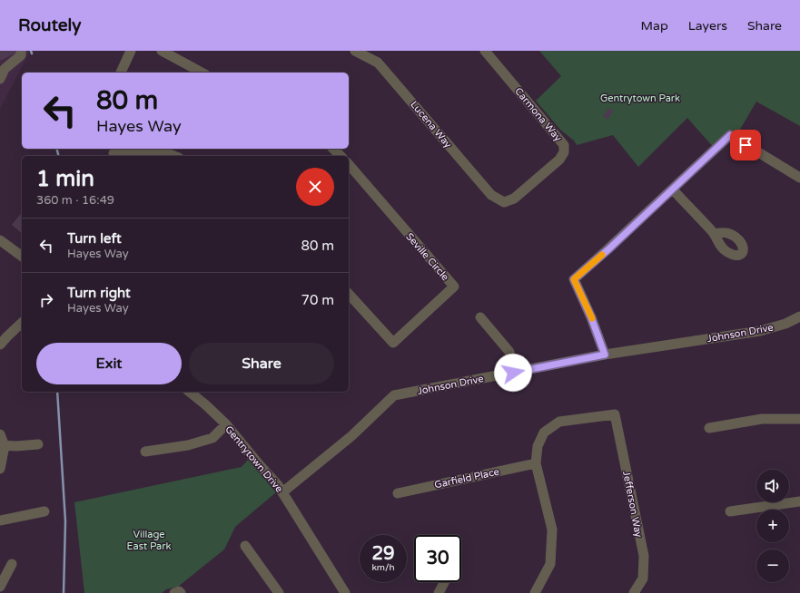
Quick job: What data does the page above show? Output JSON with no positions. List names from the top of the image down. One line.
{"streets":{"street":["Carmona Way","Lucena Way","Seville Circle","Johnson Drive","Gentrytown Drive","Garfield Place","Jefferson Way"]},"crossings":[["Carmona Way","Lucena Way"],["Johnson Drive","Gentrytown Drive"],["Garfield Place","Jefferson Way"]],"parks":["Gentrytown Park","Village East Park"],"page":{"header":"Routely","nav":["Map","Layers","Share"],"turn":["80 m","Hayes Way"],"heading":["1 min","360 m · 16:49"],"list":[{"name":"Turn left","note":"Hayes Way","value":"80 m"},{"name":"Turn right","note":"Hayes Way","value":"70 m"}],"buttons":["Exit","Share"],"map_buttons":["+","−"],"speed":"29 km/h","limit":"30"}}
